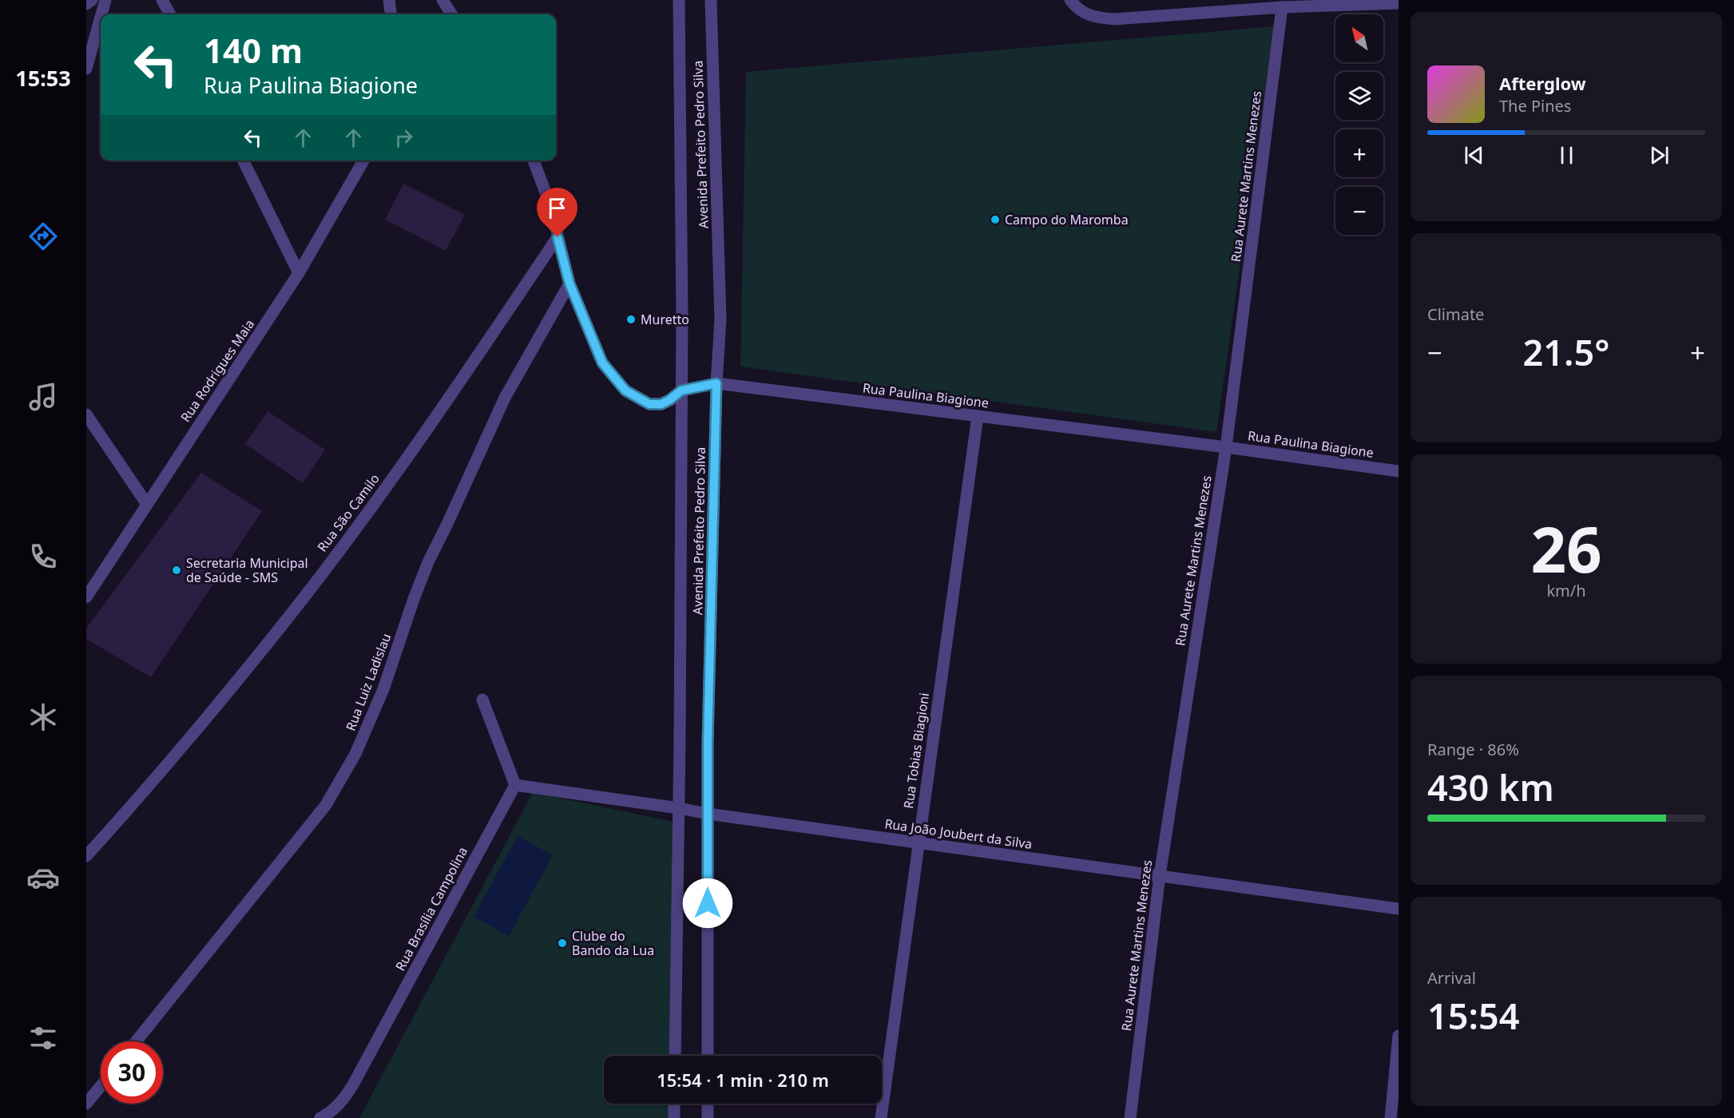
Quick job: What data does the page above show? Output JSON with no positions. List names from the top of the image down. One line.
{"streets":{"street":["Avenida Prefeito Pedro Silva","Rua Aurete Martins Menezes","Rua Rodrigues Maia","Rua Paulina Biagione","Rua São Camilo","Rua Luiz Ladislau","Rua Tobias Biagioni","Rua João Joubert da Silva","Rua Brasília Campolina"]},"crossings":[["Avenida Prefeito Pedro Silva","Rua Paulina Biagione"],["Avenida Prefeito Pedro Silva","Rua João Joubert da Silva"],["Rua Aurete Martins Menezes","Rua Paulina Biagione"],["Rua Aurete Martins Menezes","Rua João Joubert da Silva"],["Rua Paulina Biagione","Rua São Camilo"],["Rua Paulina Biagione","Rua Luiz Ladislau"],["Rua Paulina Biagione","Rua Tobias Biagioni"],["Rua Tobias Biagioni","Rua João Joubert da Silva"],["Rua João Joubert da Silva","Rua Brasília Campolina"]],"places":["Campo do Maromba","Muretto","Secretaria Municipal de Saúde - SMS","Clube do Bando da Lua"],"north":"top left","page":{"tabs":"15:53","map_buttons":["+","−"],"turn":["140 m","Rua Paulina Biagione"],"song":["Afterglow","The Pines"],"tile":["Climate",["26","km/h"],["Range · 86%","430 km"],["Arrival","15:54"]],"heat":["−","21.5°","+"],"limit":"30","trip":"15:54 · 1 min · 210 m"}}
